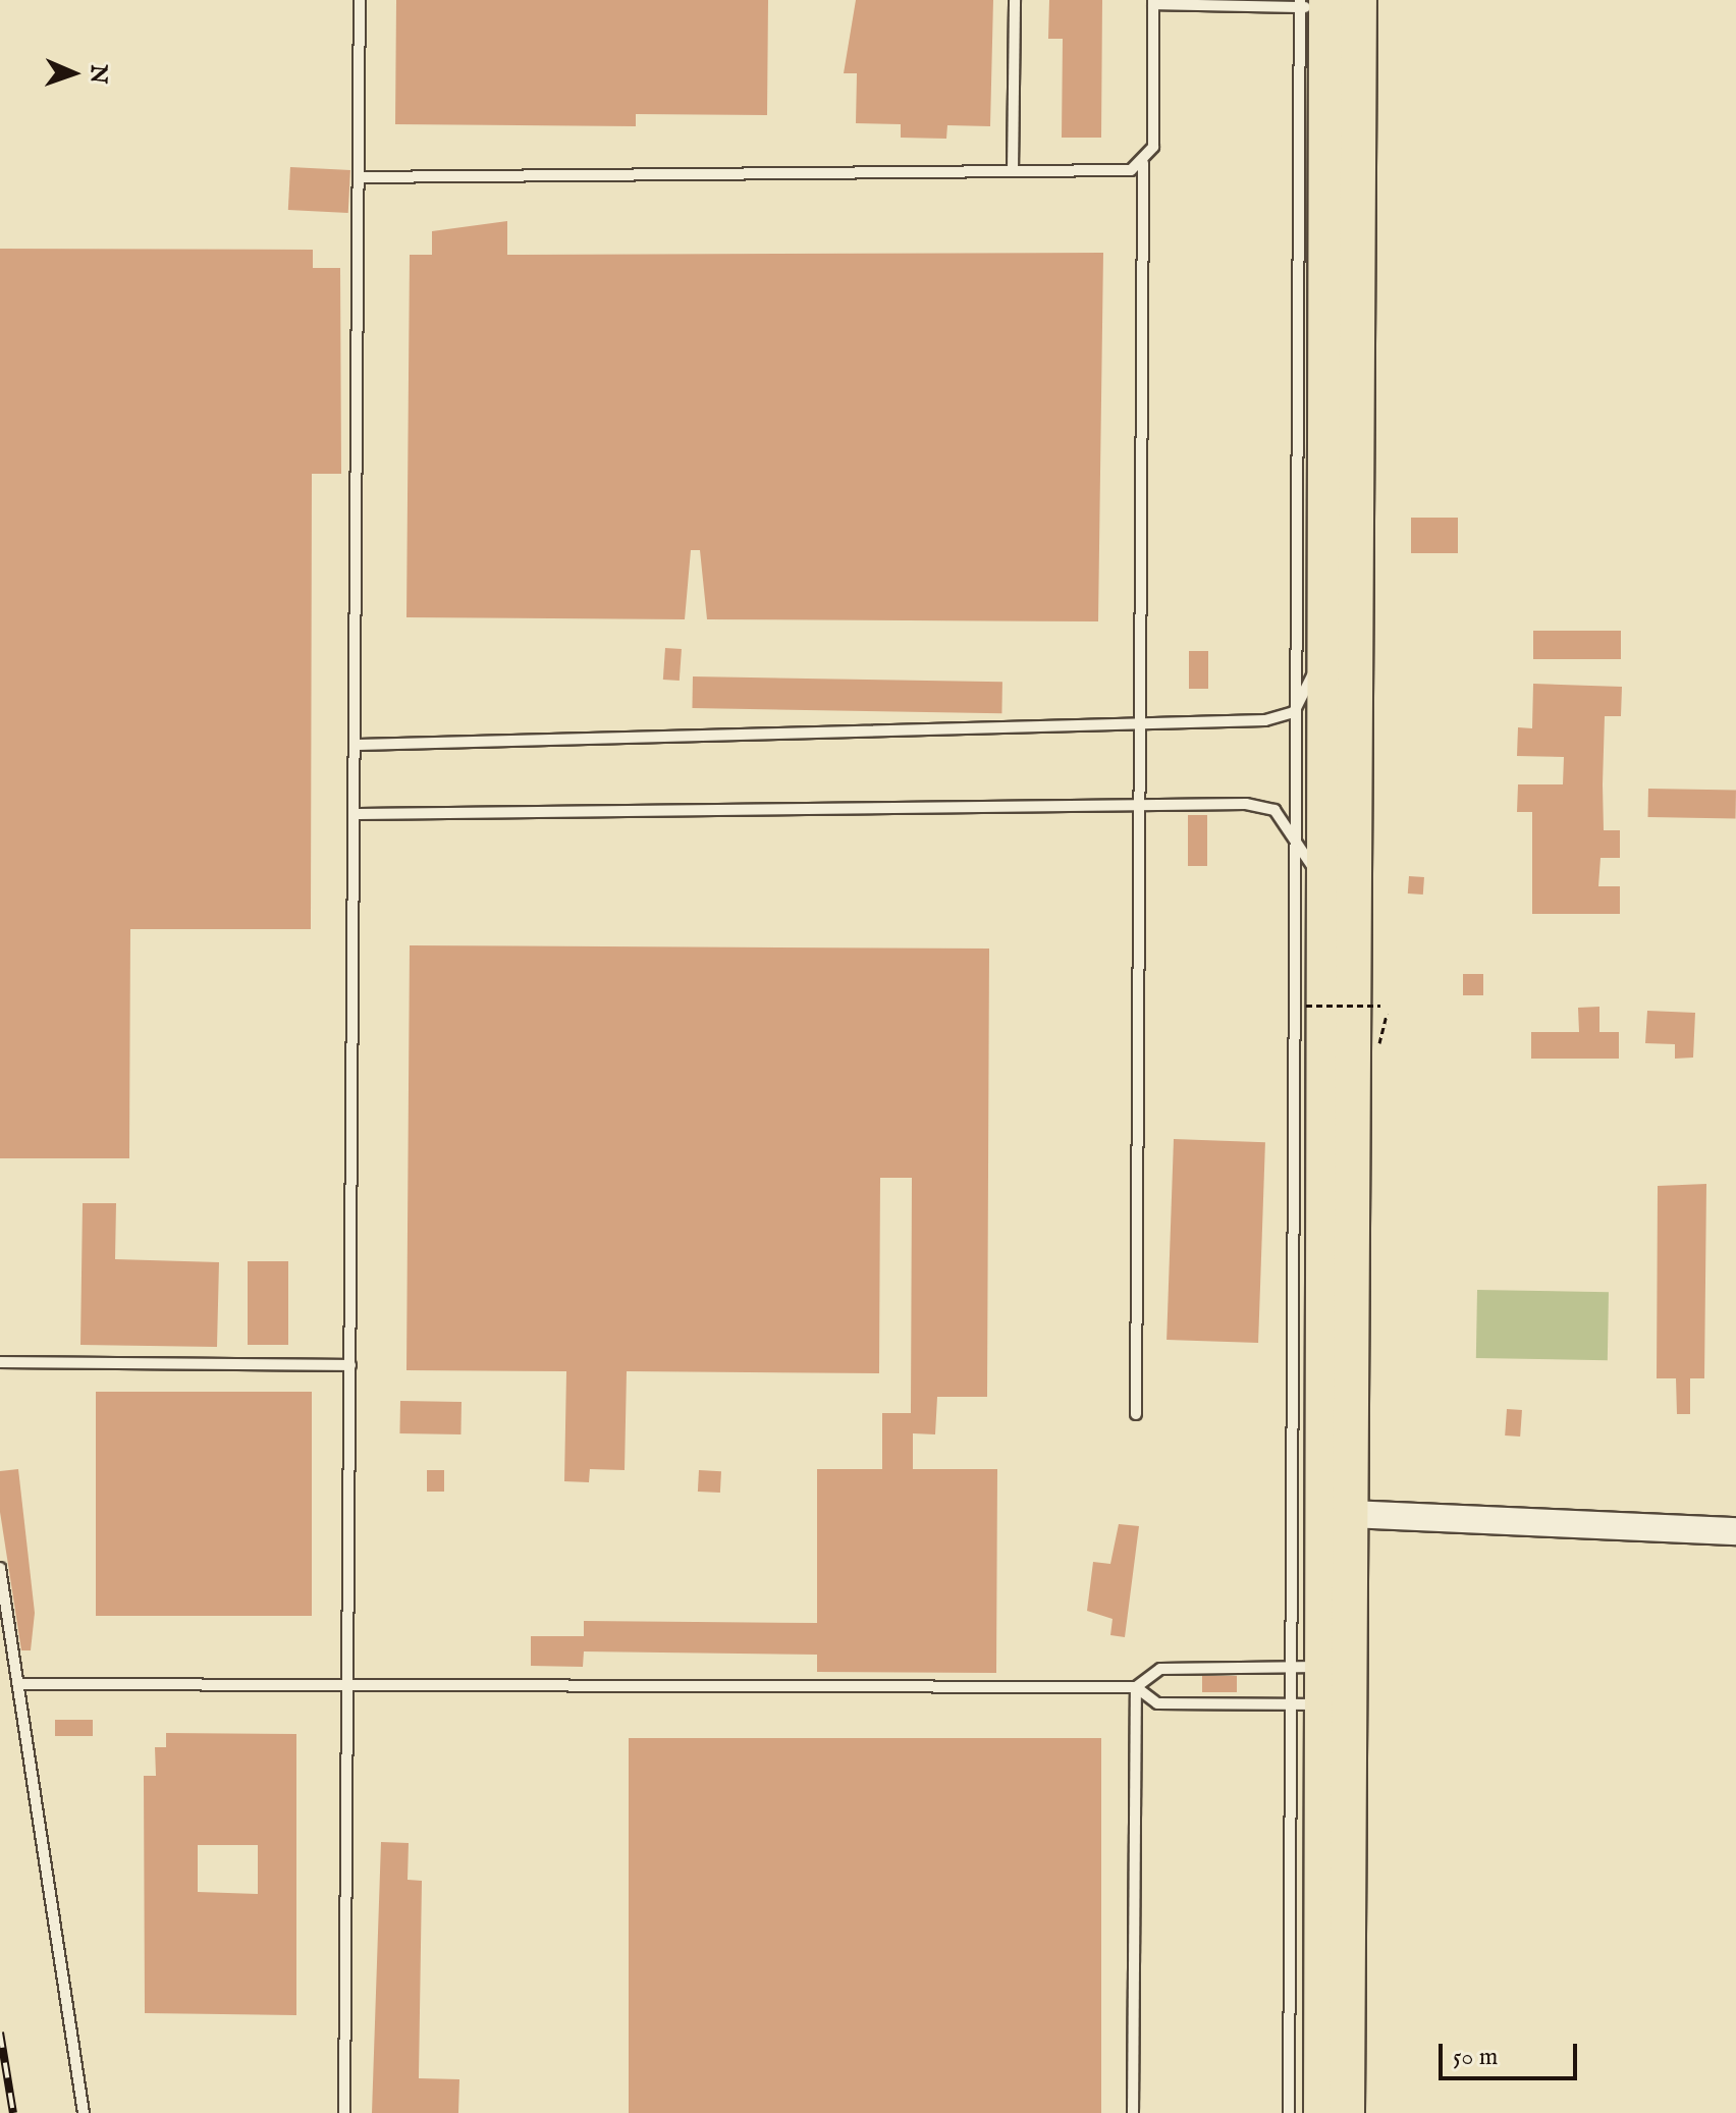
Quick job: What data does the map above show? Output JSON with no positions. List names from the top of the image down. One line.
{"scale_bar":"50 m","north":"right"}
